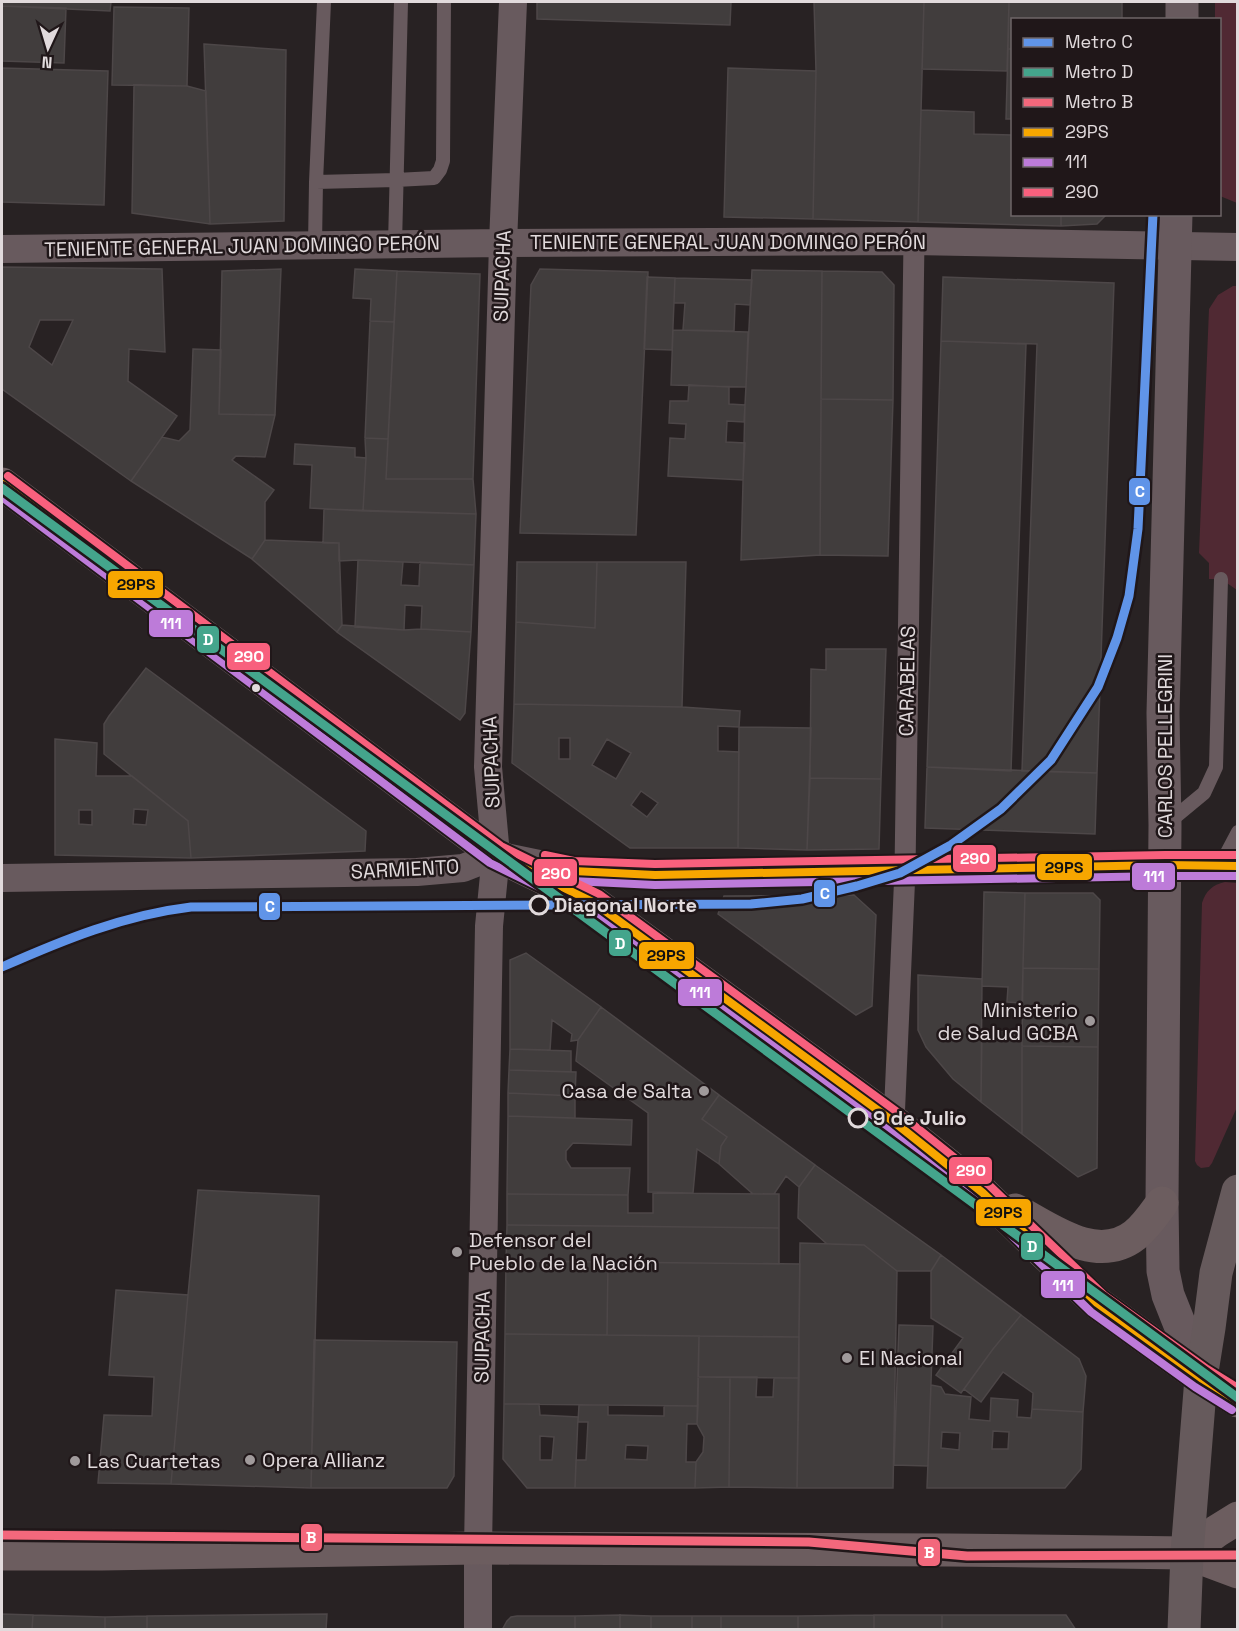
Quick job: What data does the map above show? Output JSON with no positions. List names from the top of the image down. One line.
{"streets":{"street":["TENIENTE GENERAL JUAN DOMINGO PERÓN","SUIPACHA","CARABELAS","CARLOS PELLEGRINI","SARMIENTO"]},"crossings":[["TENIENTE GENERAL JUAN DOMINGO PERÓN","SUIPACHA"],["TENIENTE GENERAL JUAN DOMINGO PERÓN","CARABELAS"],["TENIENTE GENERAL JUAN DOMINGO PERÓN","CARLOS PELLEGRINI"],["SUIPACHA","SARMIENTO"]],"places":["Diagonal Norte","Ministerio de Salud GCBA","Casa de Salta","9 de Julio","Defensor del Pueblo de la Nación","El Nacional","Opera Allianz","Las Cuartetas"],"lines":["metro line C","transit line 29O","transit line 29PS","metro line D","transit line 111","metro line B"],"legend":["Metro C","Metro D","Metro B","29PS","111","29O"],"north":"bottom"}
